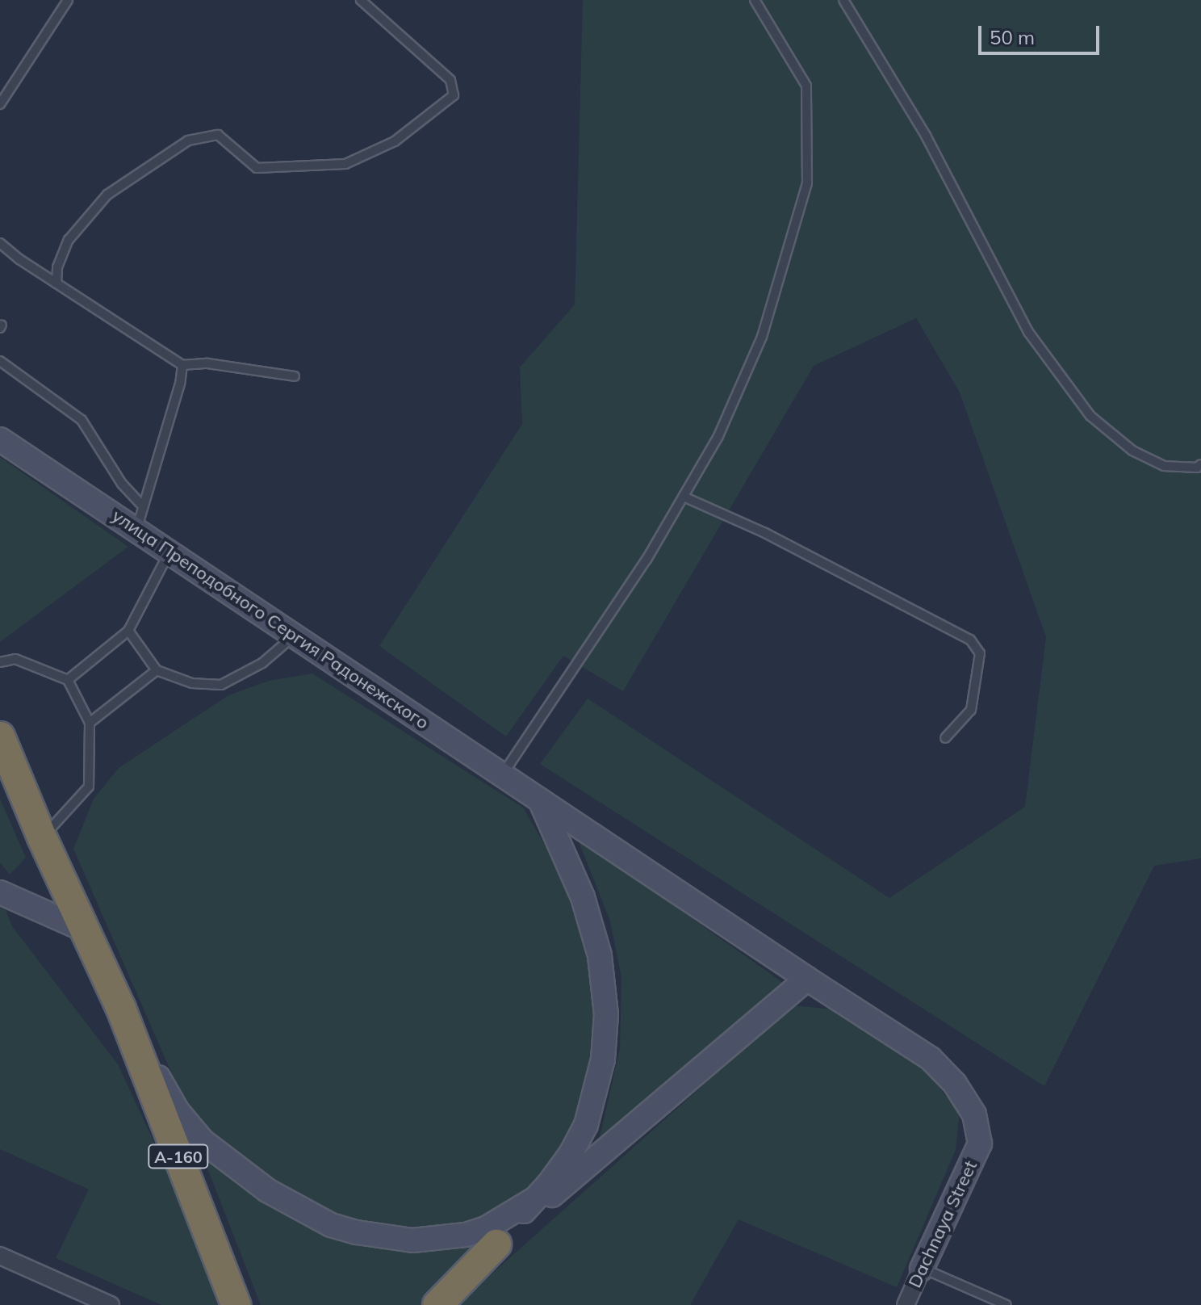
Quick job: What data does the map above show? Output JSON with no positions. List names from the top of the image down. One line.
{"streets":{"highway":["А-160"],"main road":["улица Преподобного Сергия Радонежского","Dachnaya Street"]},"crossings":[["улица Преподобного Сергия Радонежского","Dachnaya Street"]],"scale_bar":"50 m"}
